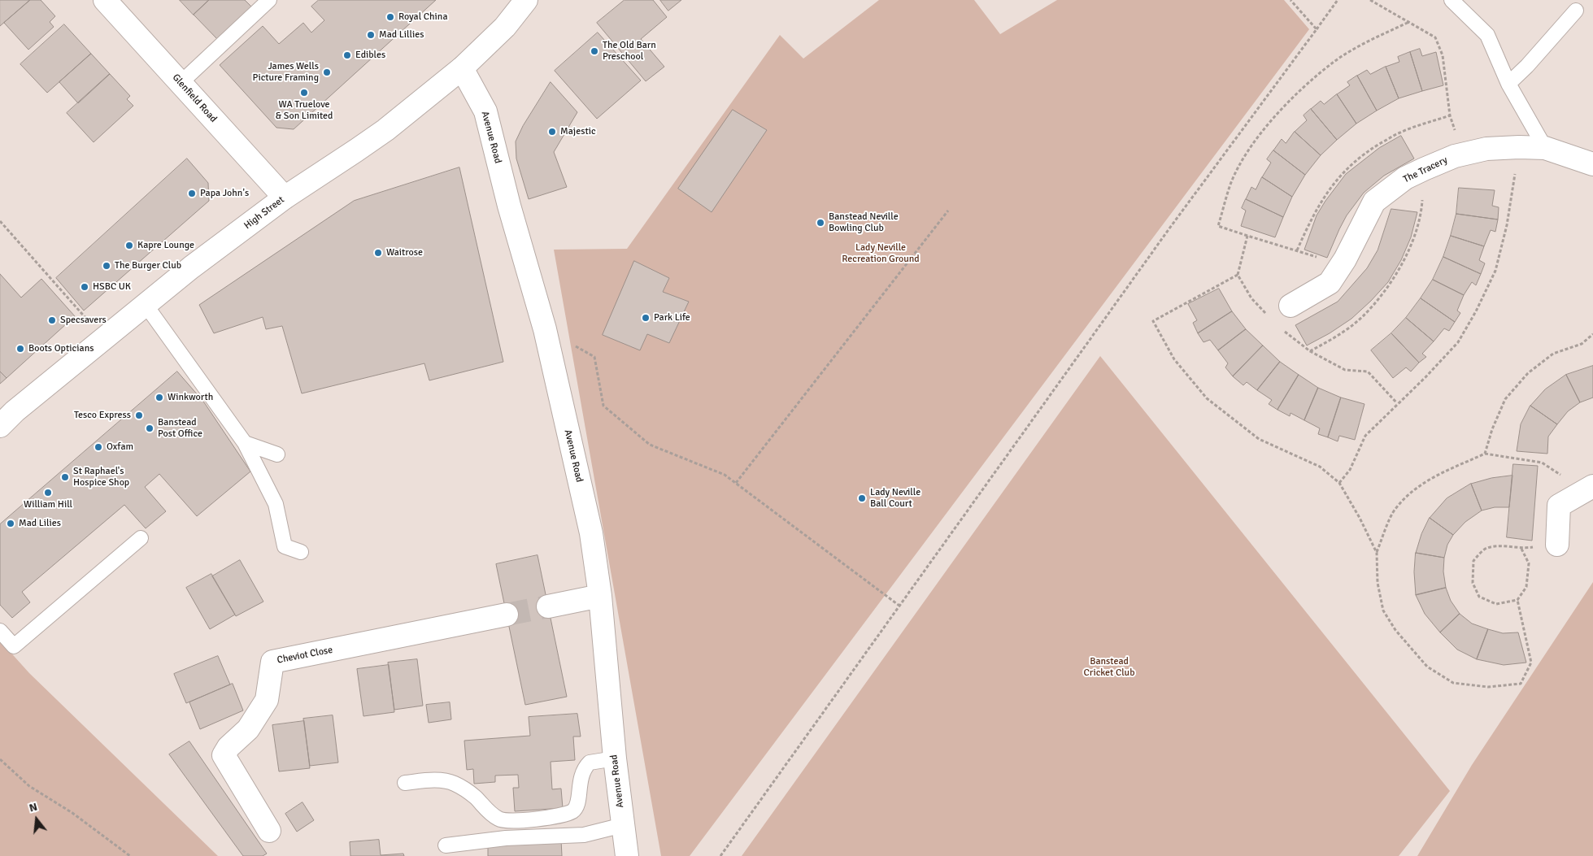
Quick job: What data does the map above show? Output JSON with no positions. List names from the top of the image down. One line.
{"streets":{"street":["Glenfield Road","Avenue Road","The Tracery","High Street","Cheviot Close"]},"crossings":[["Glenfield Road","High Street"],["Avenue Road","High Street"]],"parks":["Lady Neville Recreation Ground","Banstead Cricket Club"],"places":["Royal China","Mad Lillies","The Old Barn Preschool","Edibles","James Wells Picture Framing","WA Truelove & Son Limited","Majestic","Papa John's","Banstead Neville Bowling Club","Kapre Lounge","Waitrose","The Burger Club","HSBC UK","Park Life","Specsavers","Boots Opticians","Winkworth","Tesco Express","Banstead Post Office","Oxfam","St Raphael's Hospice Shop","William Hill","Lady Neville Ball Court","Mad Lilies"],"north":"top"}
